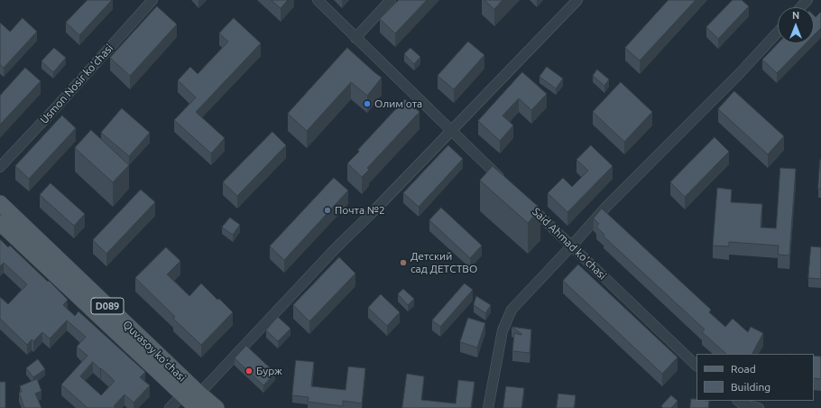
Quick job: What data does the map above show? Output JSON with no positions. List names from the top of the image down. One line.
{"streets":{"main road":["D089","Quvasoy koʻchasi"],"street":["Usmon Nosir ko'chasi","Said Ahmad ko'chasi"]},"places":["Олим ота","Почта №2","Детский сад ДЕТСТВО","Бурж"],"legend":["Road","Building"],"north":"top"}
